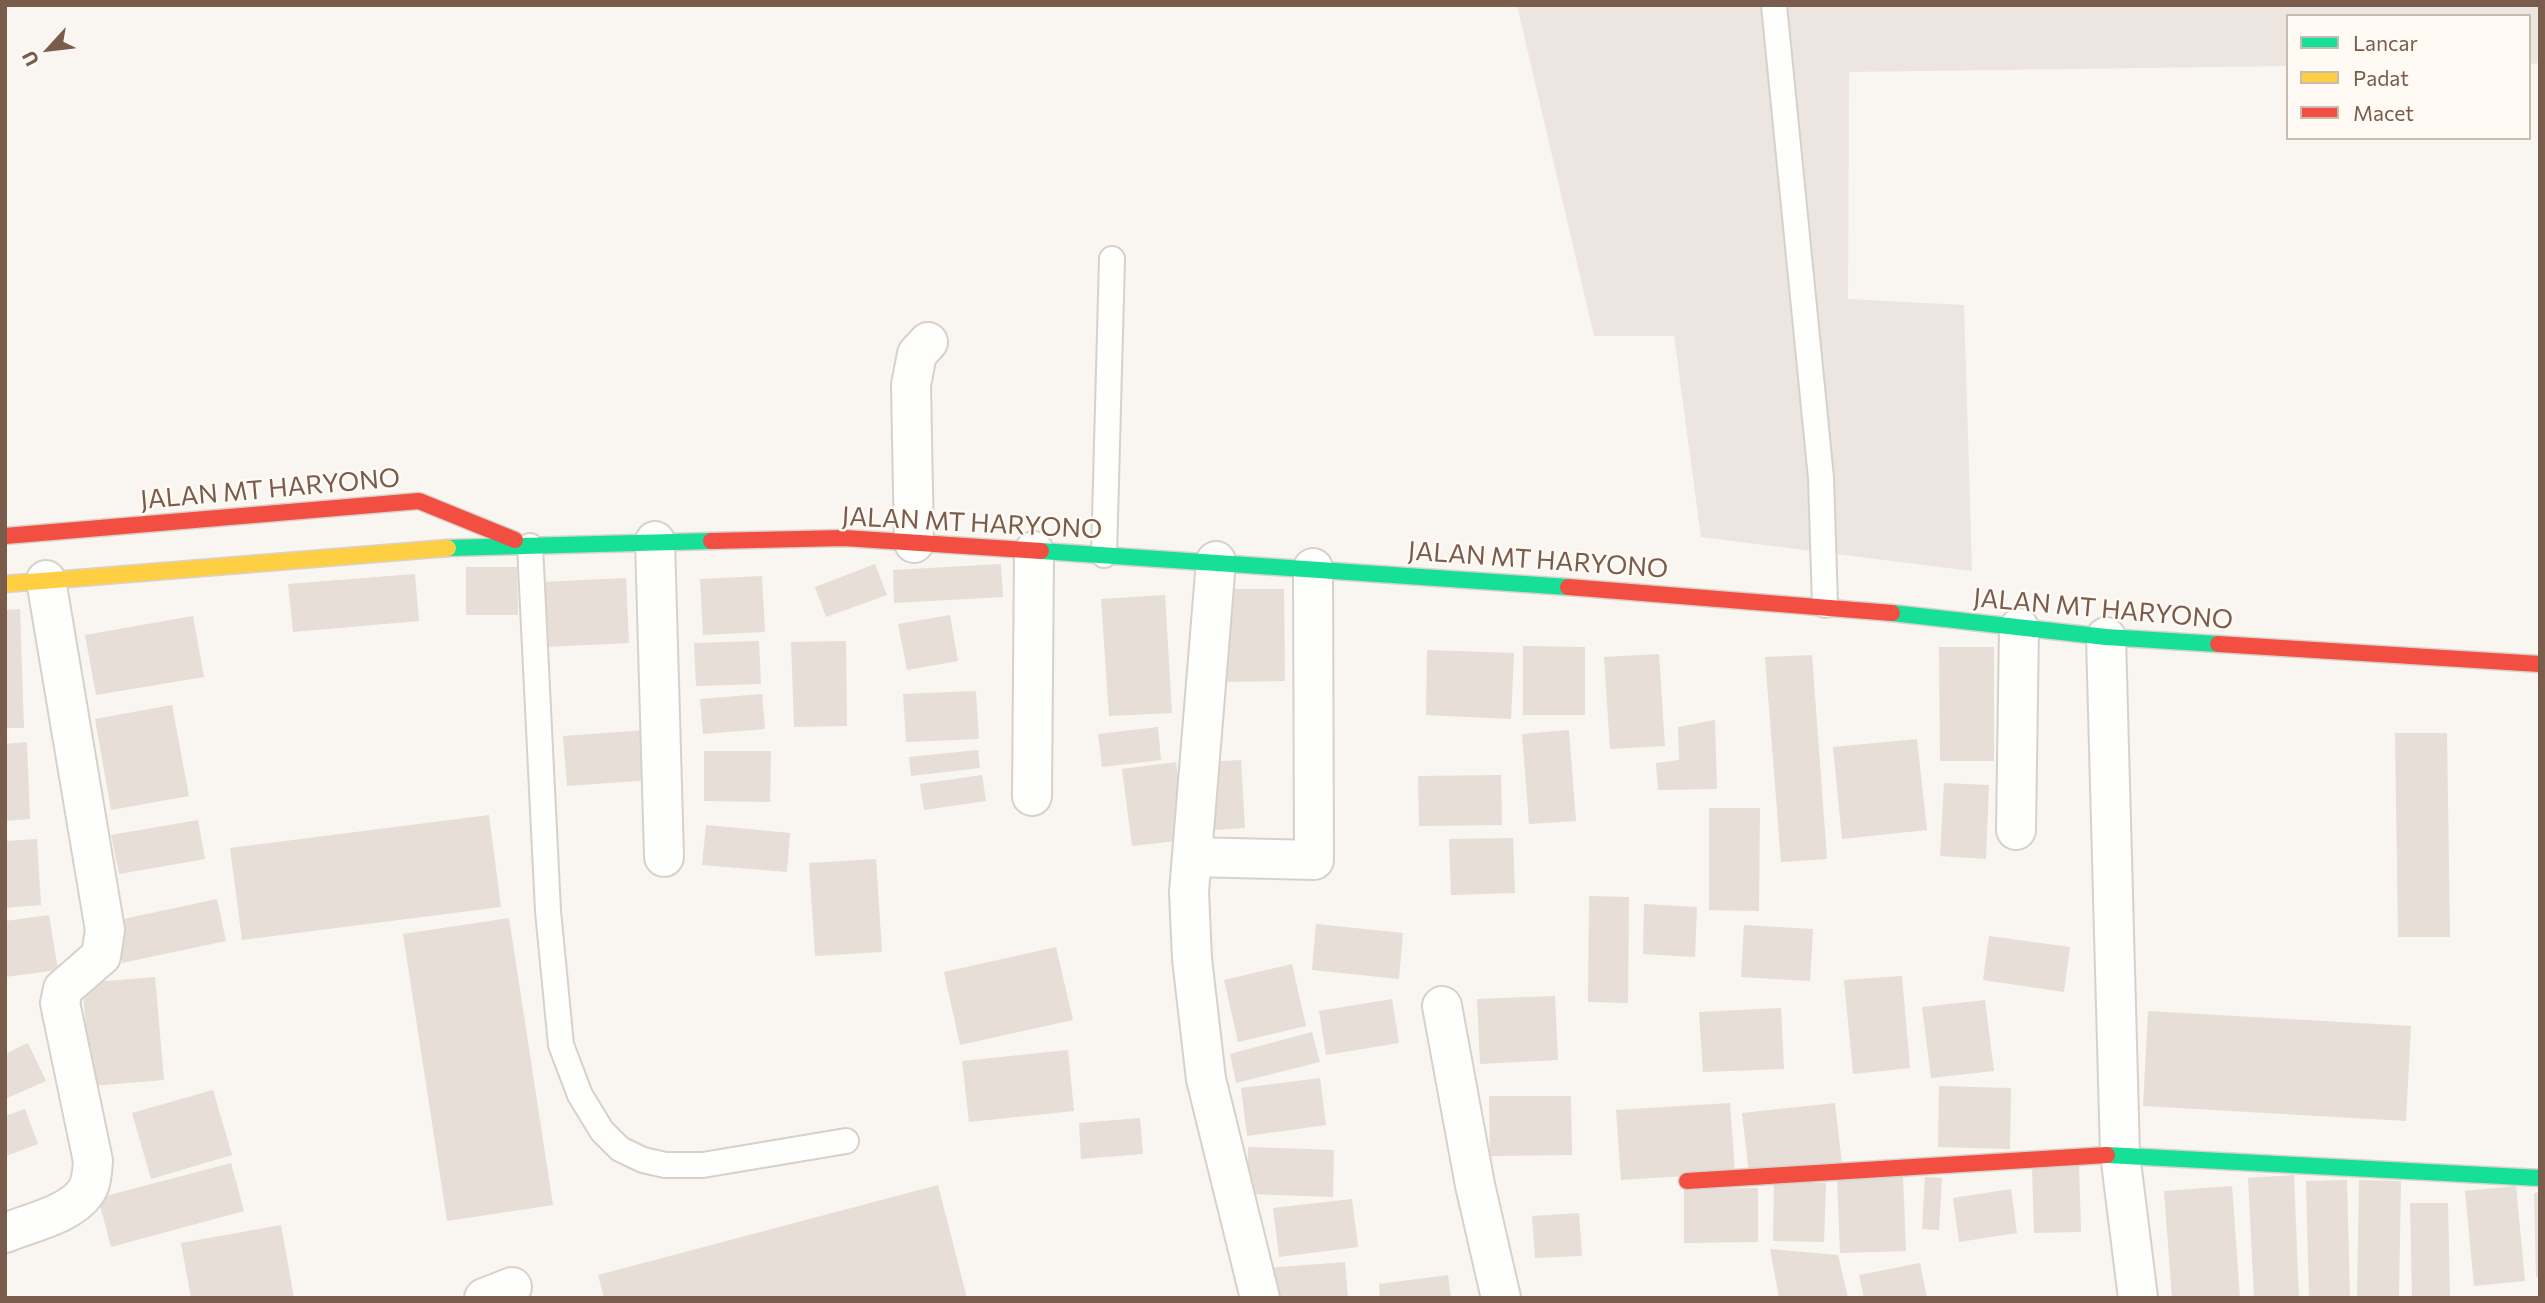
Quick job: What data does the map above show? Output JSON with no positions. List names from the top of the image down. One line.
{"streets":{"main road":["JALAN MT HARYONO"]},"legend":["Lancar","Padat","Macet"],"north":"bottom left"}
